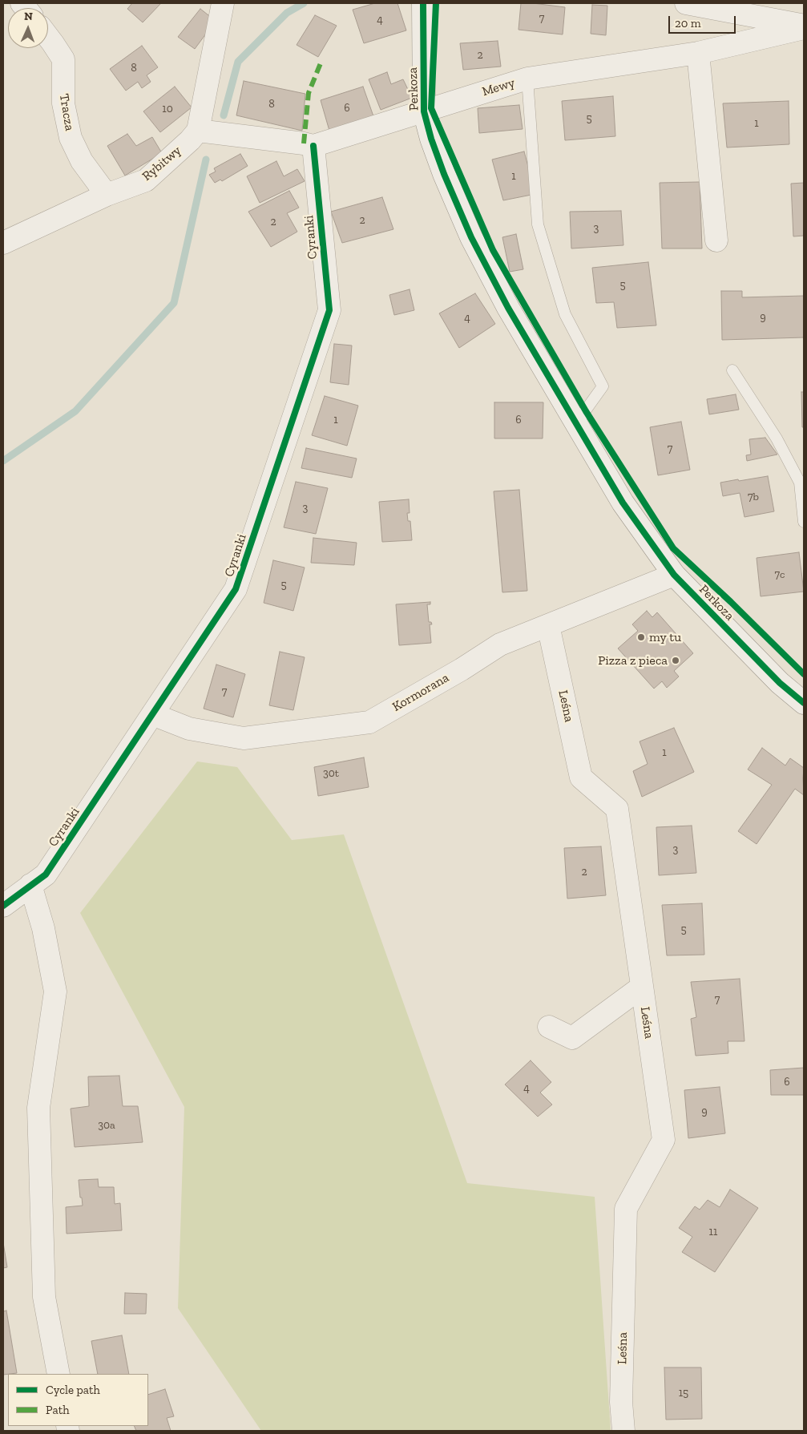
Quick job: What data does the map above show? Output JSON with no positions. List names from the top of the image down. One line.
{"streets":{"street":["Mewy","Perkoza","Tracza","Rybitwy","Cyranki","Kormorana","Leśna"]},"crossings":[["Mewy","Perkoza"],["Mewy","Rybitwy"],["Mewy","Cyranki"],["Perkoza","Kormorana"],["Tracza","Rybitwy"],["Cyranki","Kormorana"],["Kormorana","Leśna"]],"places":["my tu","Pizza z pieca"],"house_numbers":["7","4","2","8","8","6","10","5","1","1","2","2","3","5","9","4","1","6","7","7b","3","7c","5","7","1","30t","3","2","5","7","6","4","9","30a","11","15"],"legend":["Cycle path","Path"],"scale_bar":"20 m","north":"top"}
